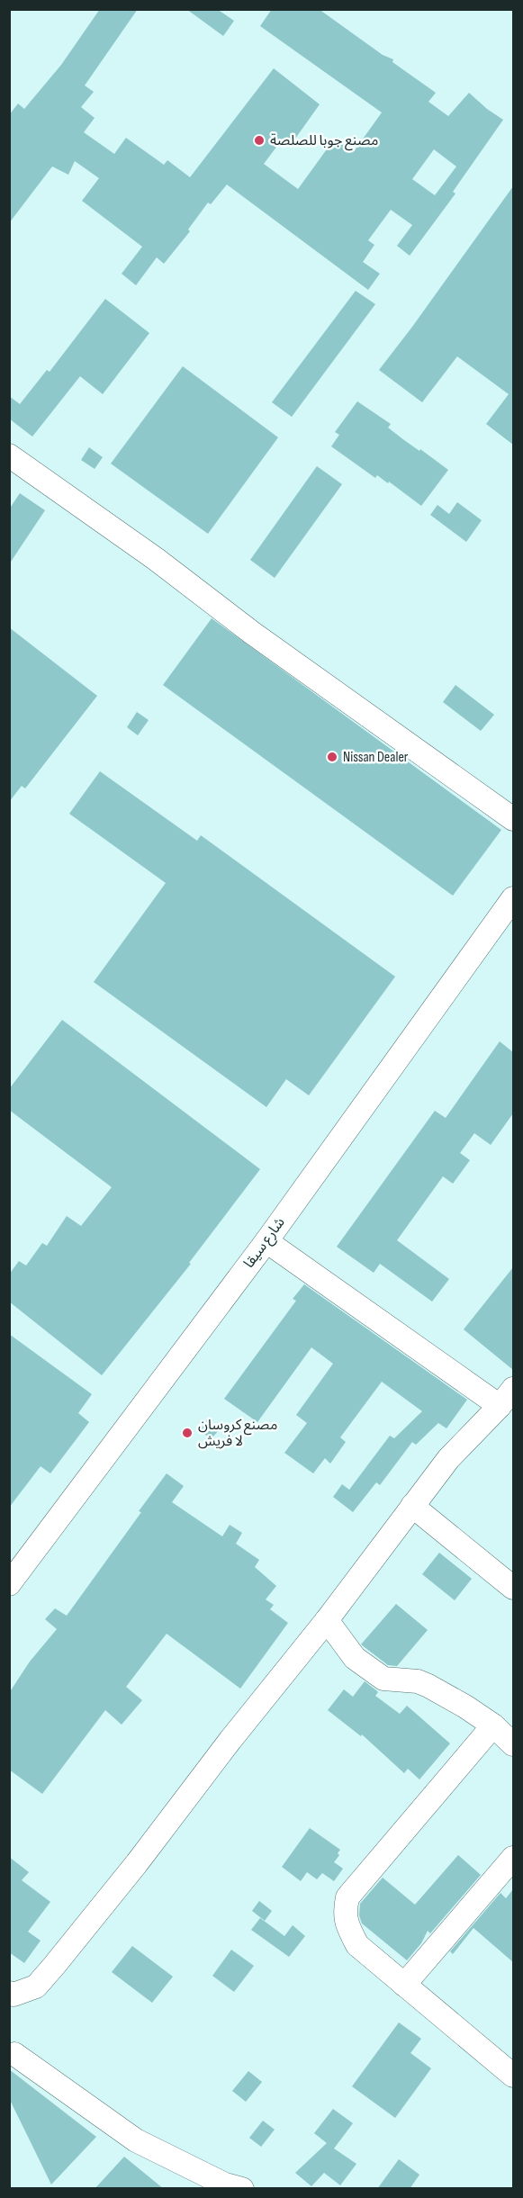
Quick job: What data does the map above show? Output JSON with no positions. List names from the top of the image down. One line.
{"streets":{"street":["شارع سيقا"]},"places":["مصنع جوبا للصلصة","Nissan Dealer","مصنع كروسان لا فريش"]}
